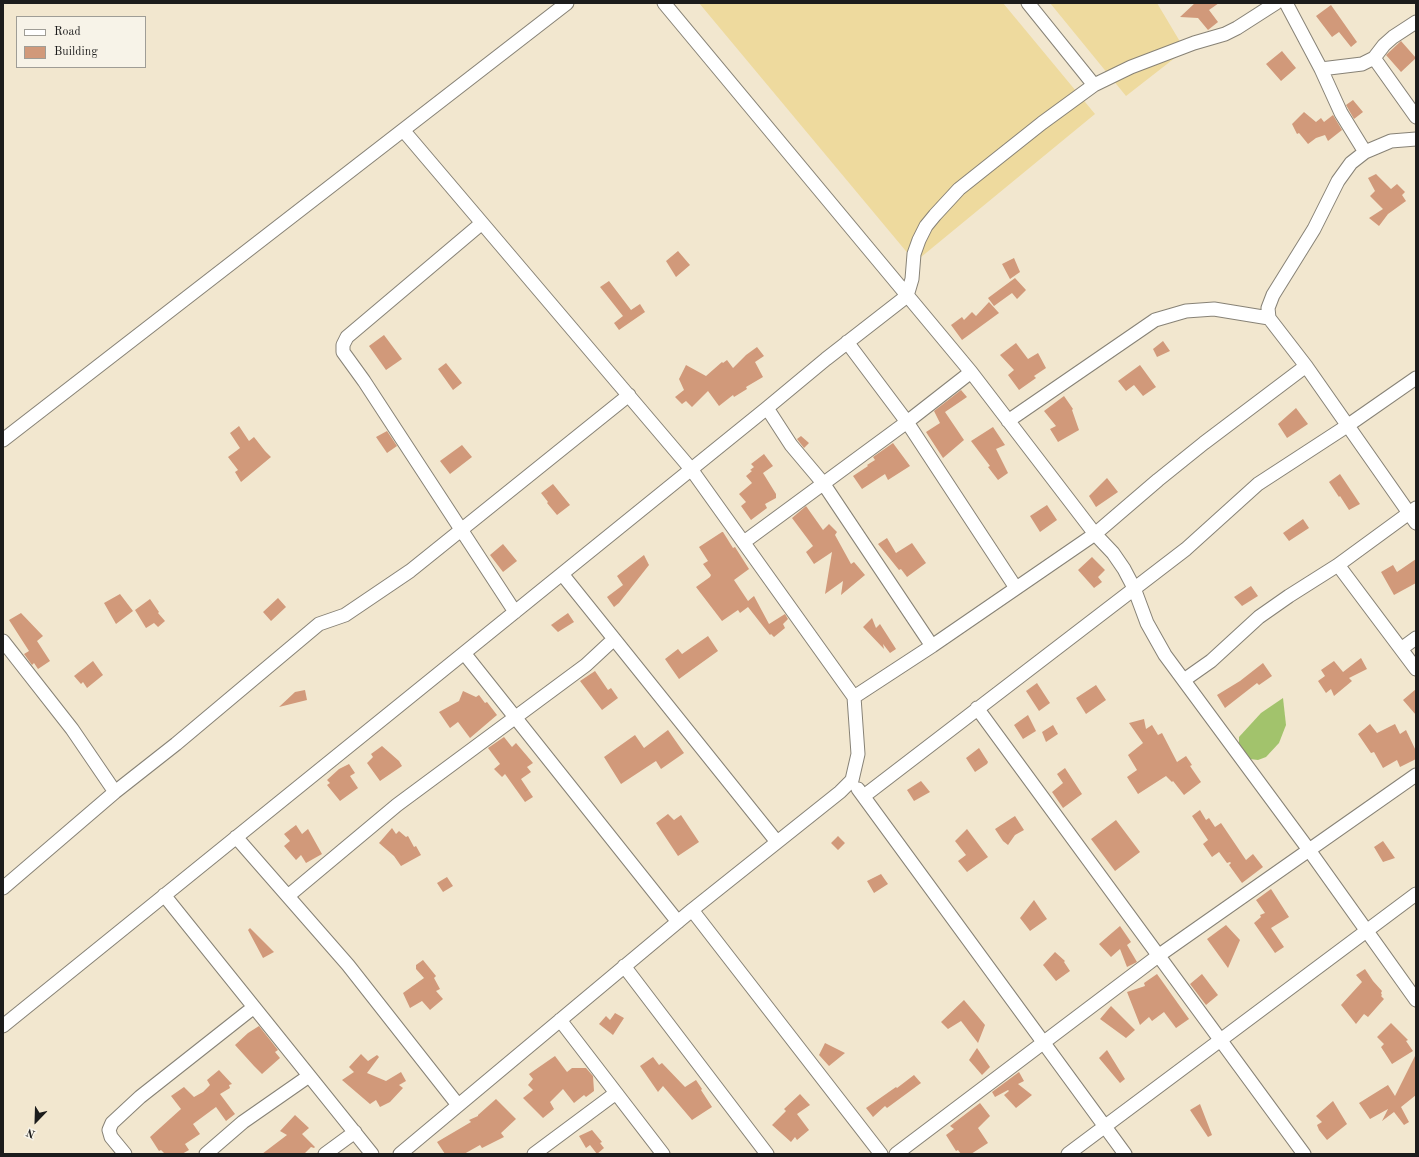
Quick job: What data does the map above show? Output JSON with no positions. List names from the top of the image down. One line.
{"legend":["Road","Building"],"north":"bottom left"}
